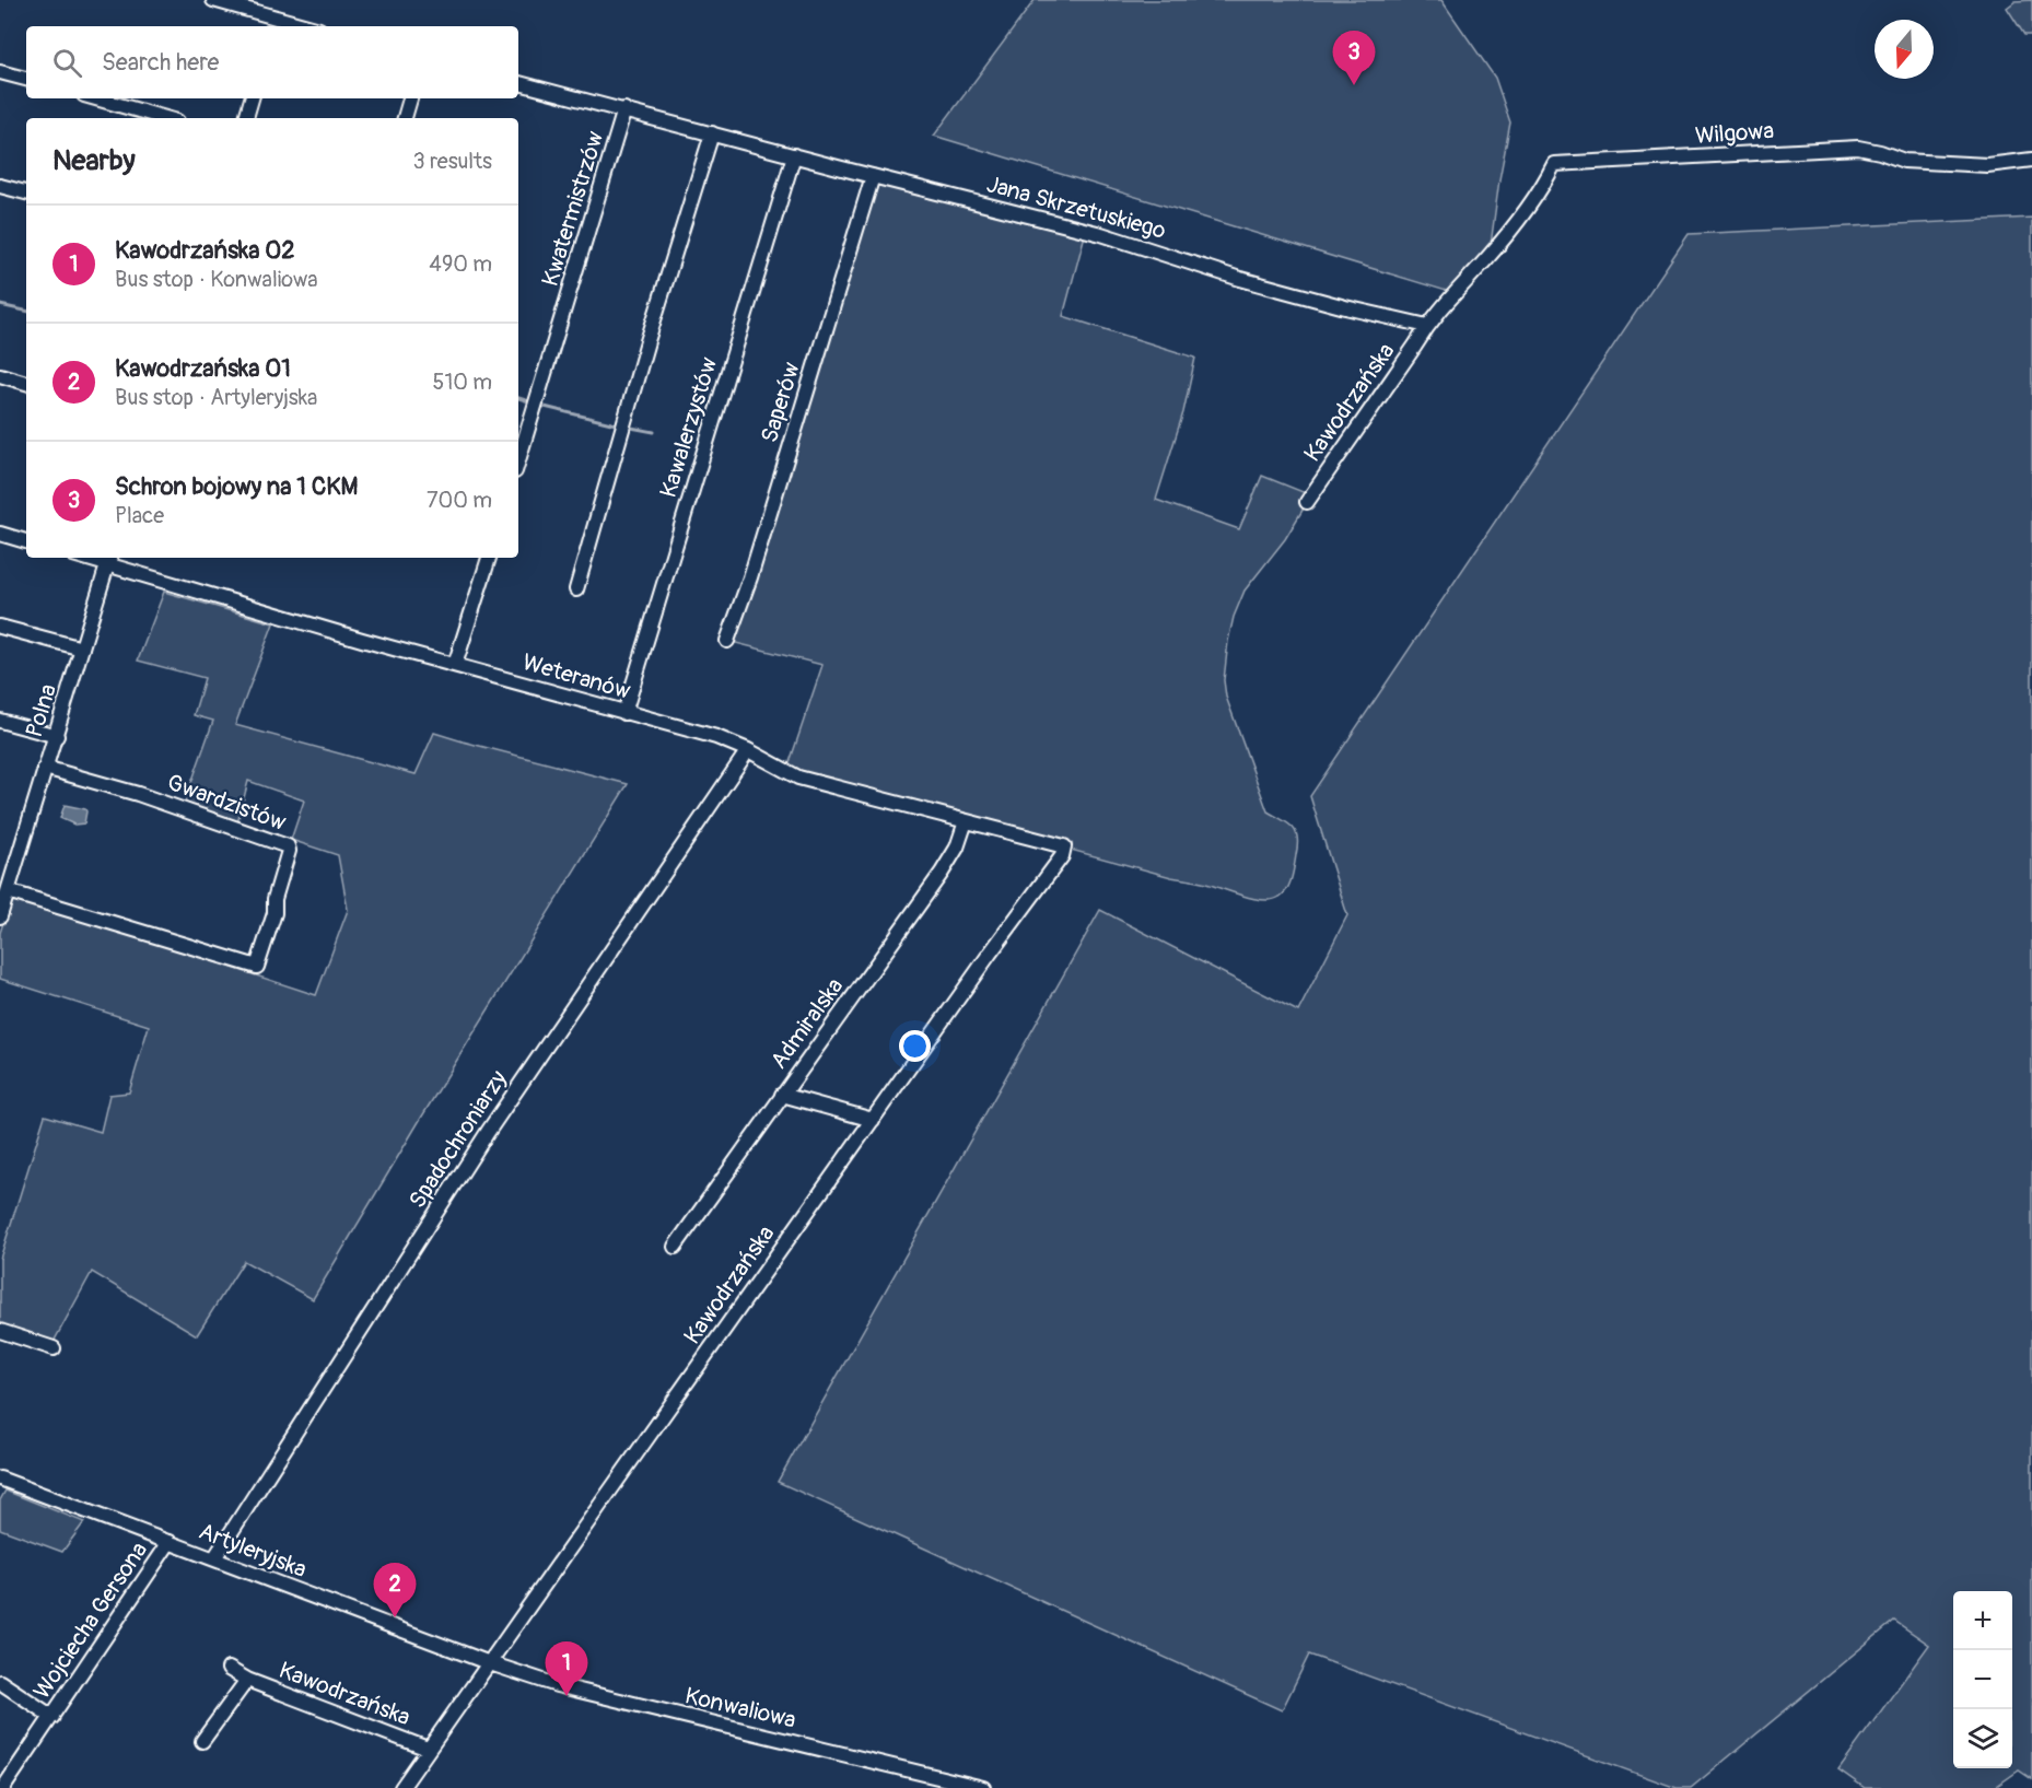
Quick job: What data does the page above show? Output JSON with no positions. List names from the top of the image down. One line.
{"streets":{"street":["Wilgowa","Jana Skrzetuskiego","Kwatermistrzów","Saperów","Kawodrzańska","Kawalerzystów","Weteranów","Polna","Gwardzistów","Admiralska","Spadochroniarzy","Artyleryjska","Wojciecha Gersona","Konwaliowa"]},"crossings":[["Wilgowa","Kawodrzańska"],["Jana Skrzetuskiego","Kwatermistrzów"],["Jana Skrzetuskiego","Saperów"],["Jana Skrzetuskiego","Kawodrzańska"],["Jana Skrzetuskiego","Kawalerzystów"],["Kawodrzańska","Weteranów"],["Kawodrzańska","Artyleryjska"],["Kawodrzańska","Konwaliowa"],["Kawalerzystów","Weteranów"],["Weteranów","Polna"],["Weteranów","Admiralska"],["Weteranów","Spadochroniarzy"],["Polna","Gwardzistów"],["Spadochroniarzy","Artyleryjska"],["Artyleryjska","Wojciecha Gersona"],["Artyleryjska","Konwaliowa"]],"north":"bottom","page":{"search":"Search here","pins":["3","2","1"],"heading":["Nearby","3 results"],"list":[{"mark":"1","name":"Kawodrzańska 02","note":"Bus stop · Konwaliowa","value":"490 m"},{"mark":"2","name":"Kawodrzańska 01","note":"Bus stop · Artyleryjska","value":"510 m"},{"mark":"3","name":"Schron bojowy na 1 CKM","note":"Place","value":"700 m"}],"map_buttons":["+","−"]}}
